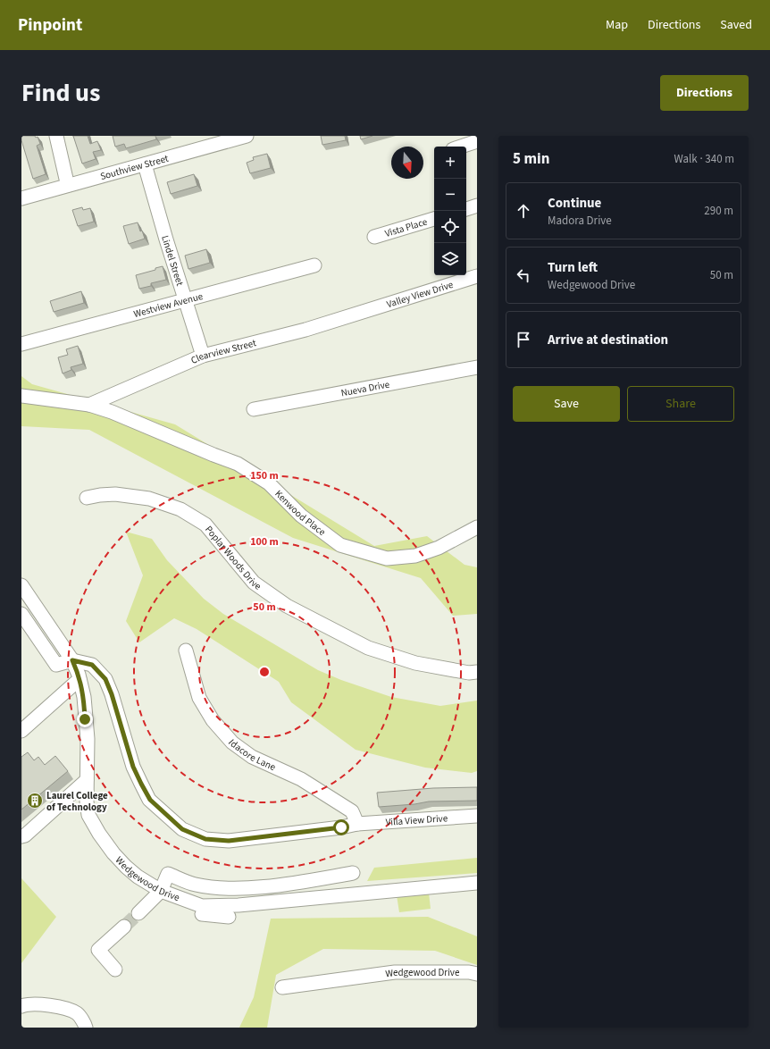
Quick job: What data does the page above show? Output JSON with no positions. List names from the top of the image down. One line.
{"streets":{"street":["Southview Street","Vista Place","Lindel Street","Valley View Drive","Westview Avenue","Clearview Street","Nueva Drive","Kenwood Place","Poplar Woods Drive","Idacore Lane","Villa View Drive","Wedgewood Drive"]},"crossings":[["Southview Street","Lindel Street"],["Lindel Street","Westview Avenue"],["Lindel Street","Clearview Street"],["Valley View Drive","Clearview Street"],["Clearview Street","Kenwood Place"],["Idacore Lane","Villa View Drive"],["Villa View Drive","Wedgewood Drive"]],"places":{"building":["Laurel College of Technology"]},"north":"bottom","page":{"header":"Pinpoint","nav":["Map","Directions","Saved"],"title":"Find us","buttons":["Directions",["Save","Share"]],"heading":["5 min","Walk · 340 m"],"map_buttons":["+","−"],"list":[["Continue","Madora Drive","290 m"],["Turn left","Wedgewood Drive","50 m"],"Arrive at destination"]},"rings":["150 m","100 m","50 m"]}
